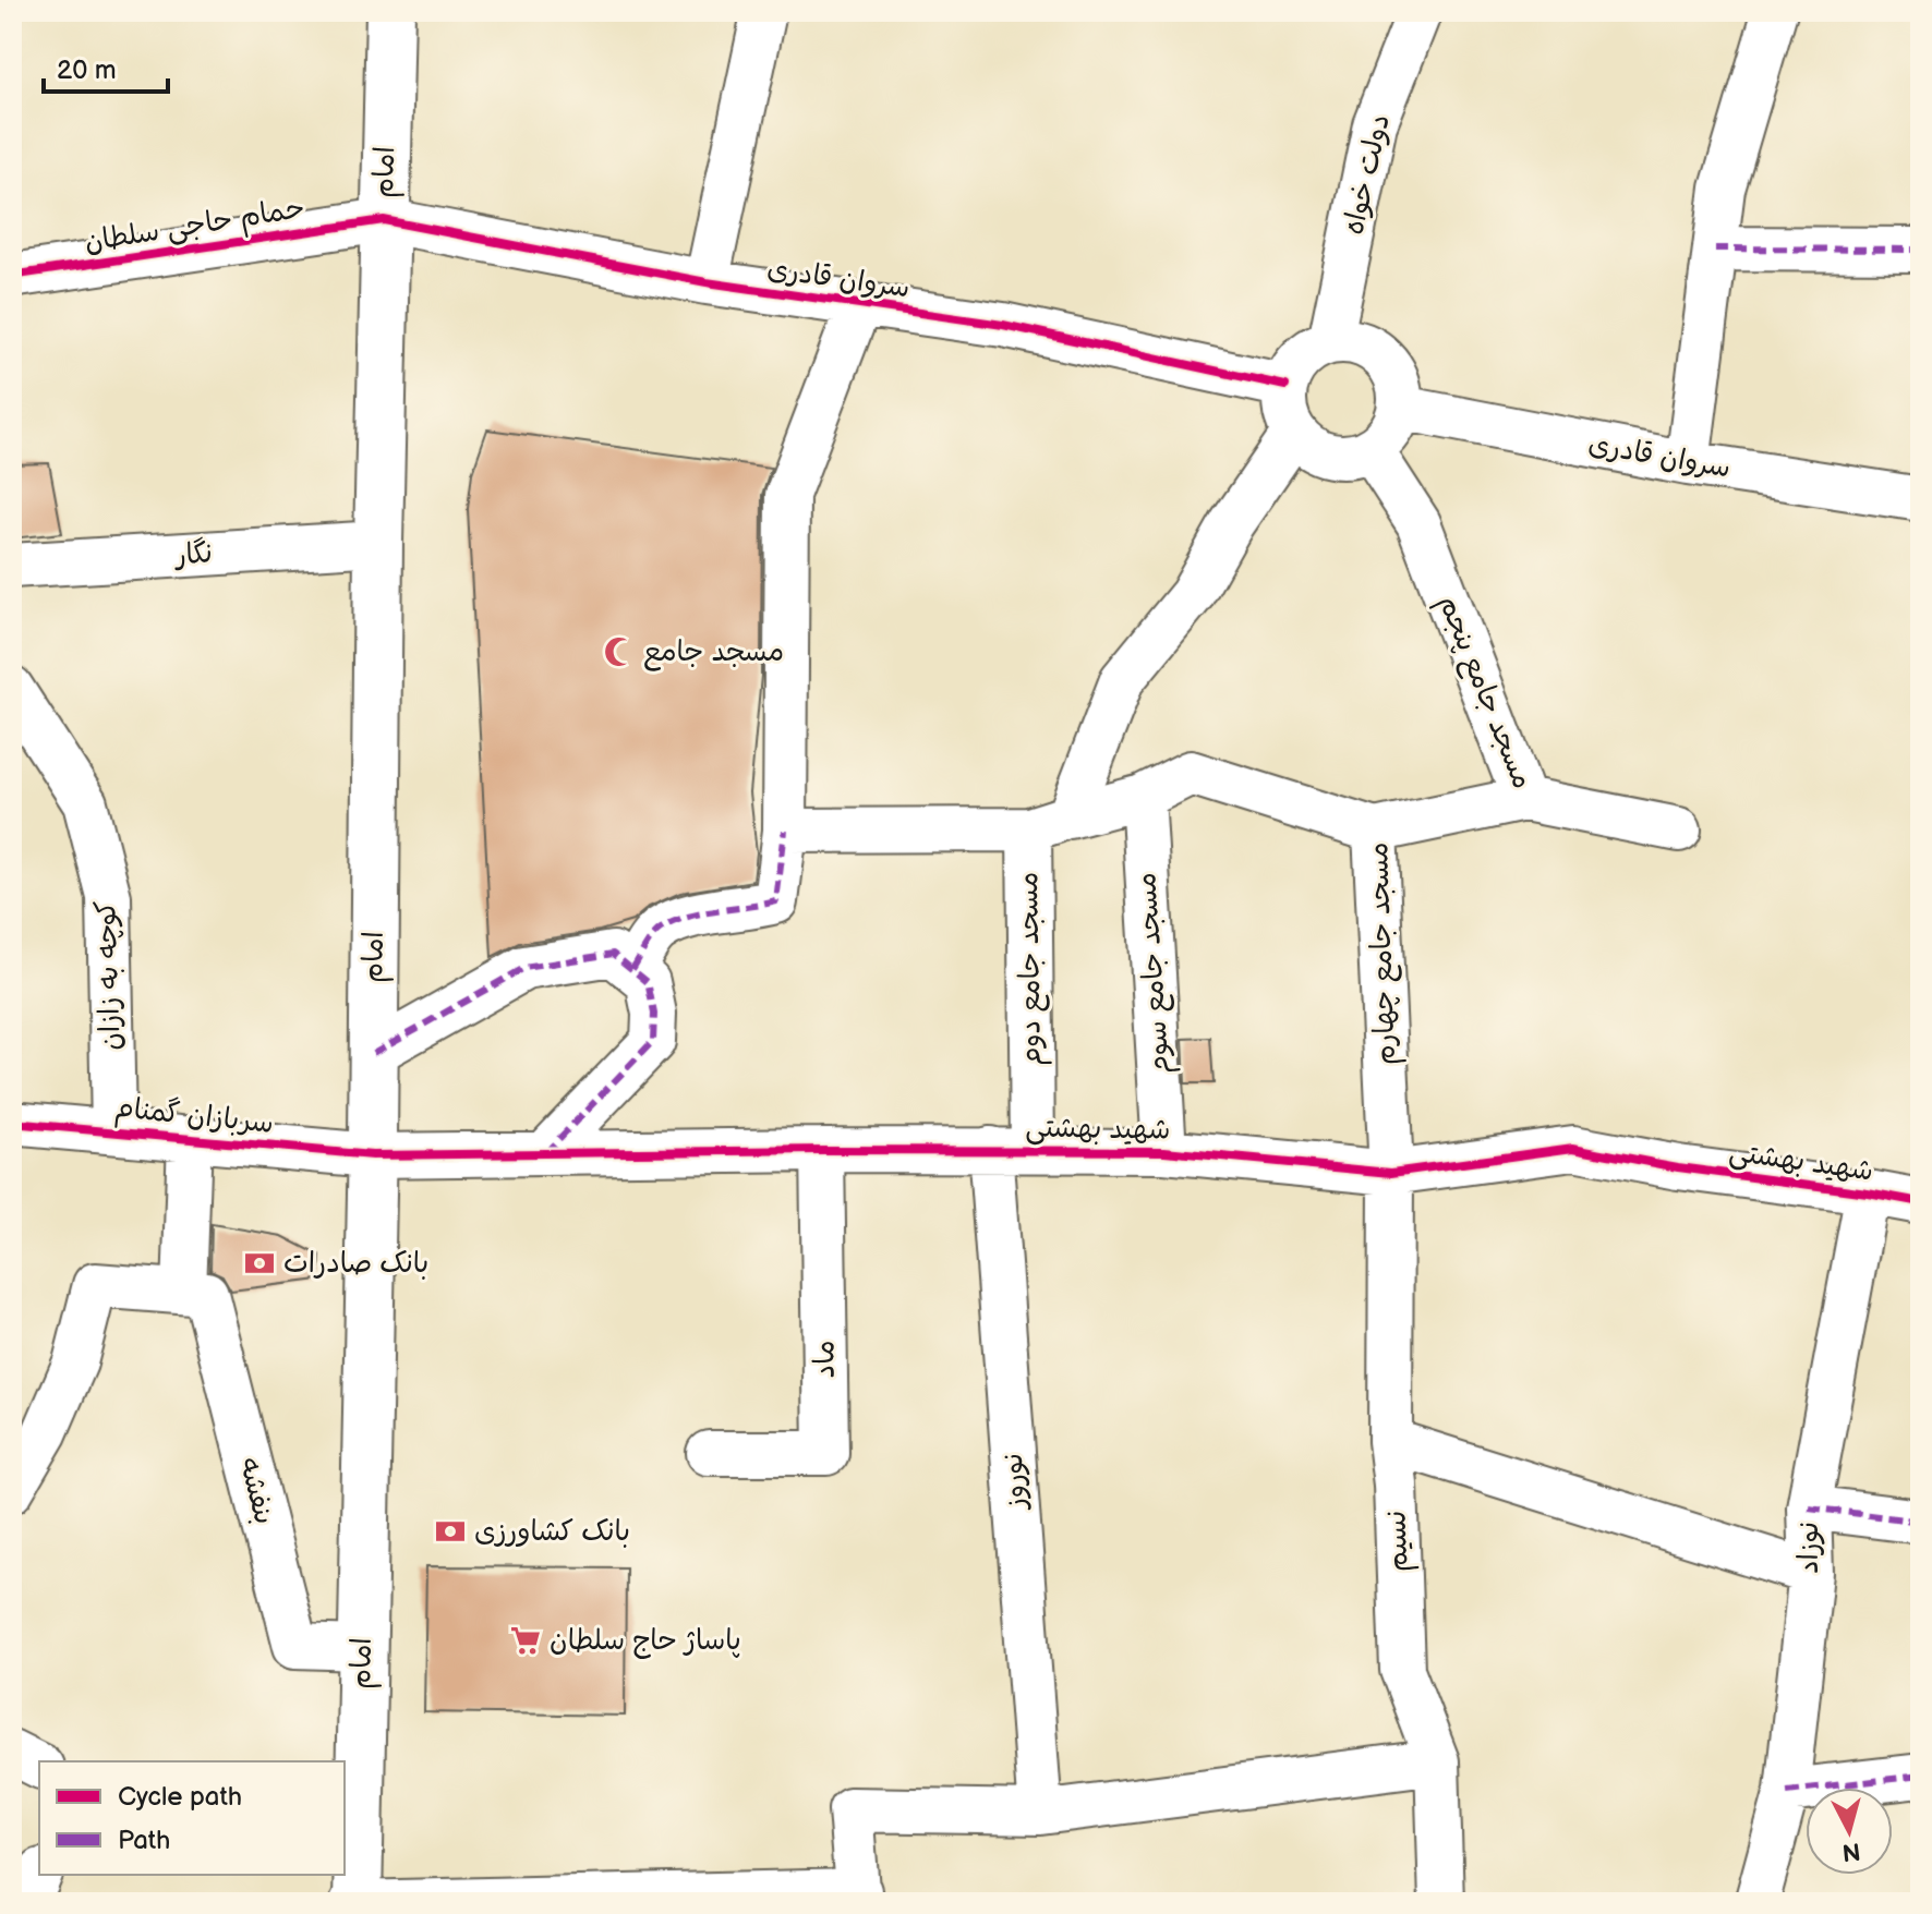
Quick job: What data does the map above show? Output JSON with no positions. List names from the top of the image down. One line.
{"streets":{"main road":["امام"],"street":["دولت خواه","حمام حاجی سلطان","سروان قادری","نگار","مسجد جامع پنجم","مسجد جامع چهارم","مسجد جامع دوم","مسجد جامع سوم","کوچه به زازان","سربازان گمنام","شهید بهشتی","ماد","نوروز","بنفشه","نسیم","نوزاد"]},"crossings":[["امام","حمام حاجی سلطان"],["امام","سروان قادری"],["امام","نگار"],["امام","سربازان گمنام"],["امام","شهید بهشتی"],["امام","بنفشه"],["دولت خواه","سروان قادری"],["دولت خواه","مسجد جامع پنجم"],["حمام حاجی سلطان","سروان قادری"],["سروان قادری","مسجد جامع پنجم"],["مسجد جامع پنجم","مسجد جامع چهارم"],["مسجد جامع چهارم","شهید بهشتی"],["مسجد جامع چهارم","نسیم"],["مسجد جامع دوم","شهید بهشتی"],["مسجد جامع دوم","نوروز"],["مسجد جامع سوم","شهید بهشتی"],["کوچه به زازان","سربازان گمنام"],["سربازان گمنام","شهید بهشتی"],["شهید بهشتی","ماد"],["شهید بهشتی","نوروز"],["شهید بهشتی","نسیم"],["شهید بهشتی","نوزاد"]],"places":{"mosque":["مسجد جامع"],"bank":["بانک صادرات","بانک کشاورزی"],"supermarket":["پاساژ حاج سلطان"]},"legend":["Cycle path","Path"],"scale_bar":"20 m","north":"bottom"}
